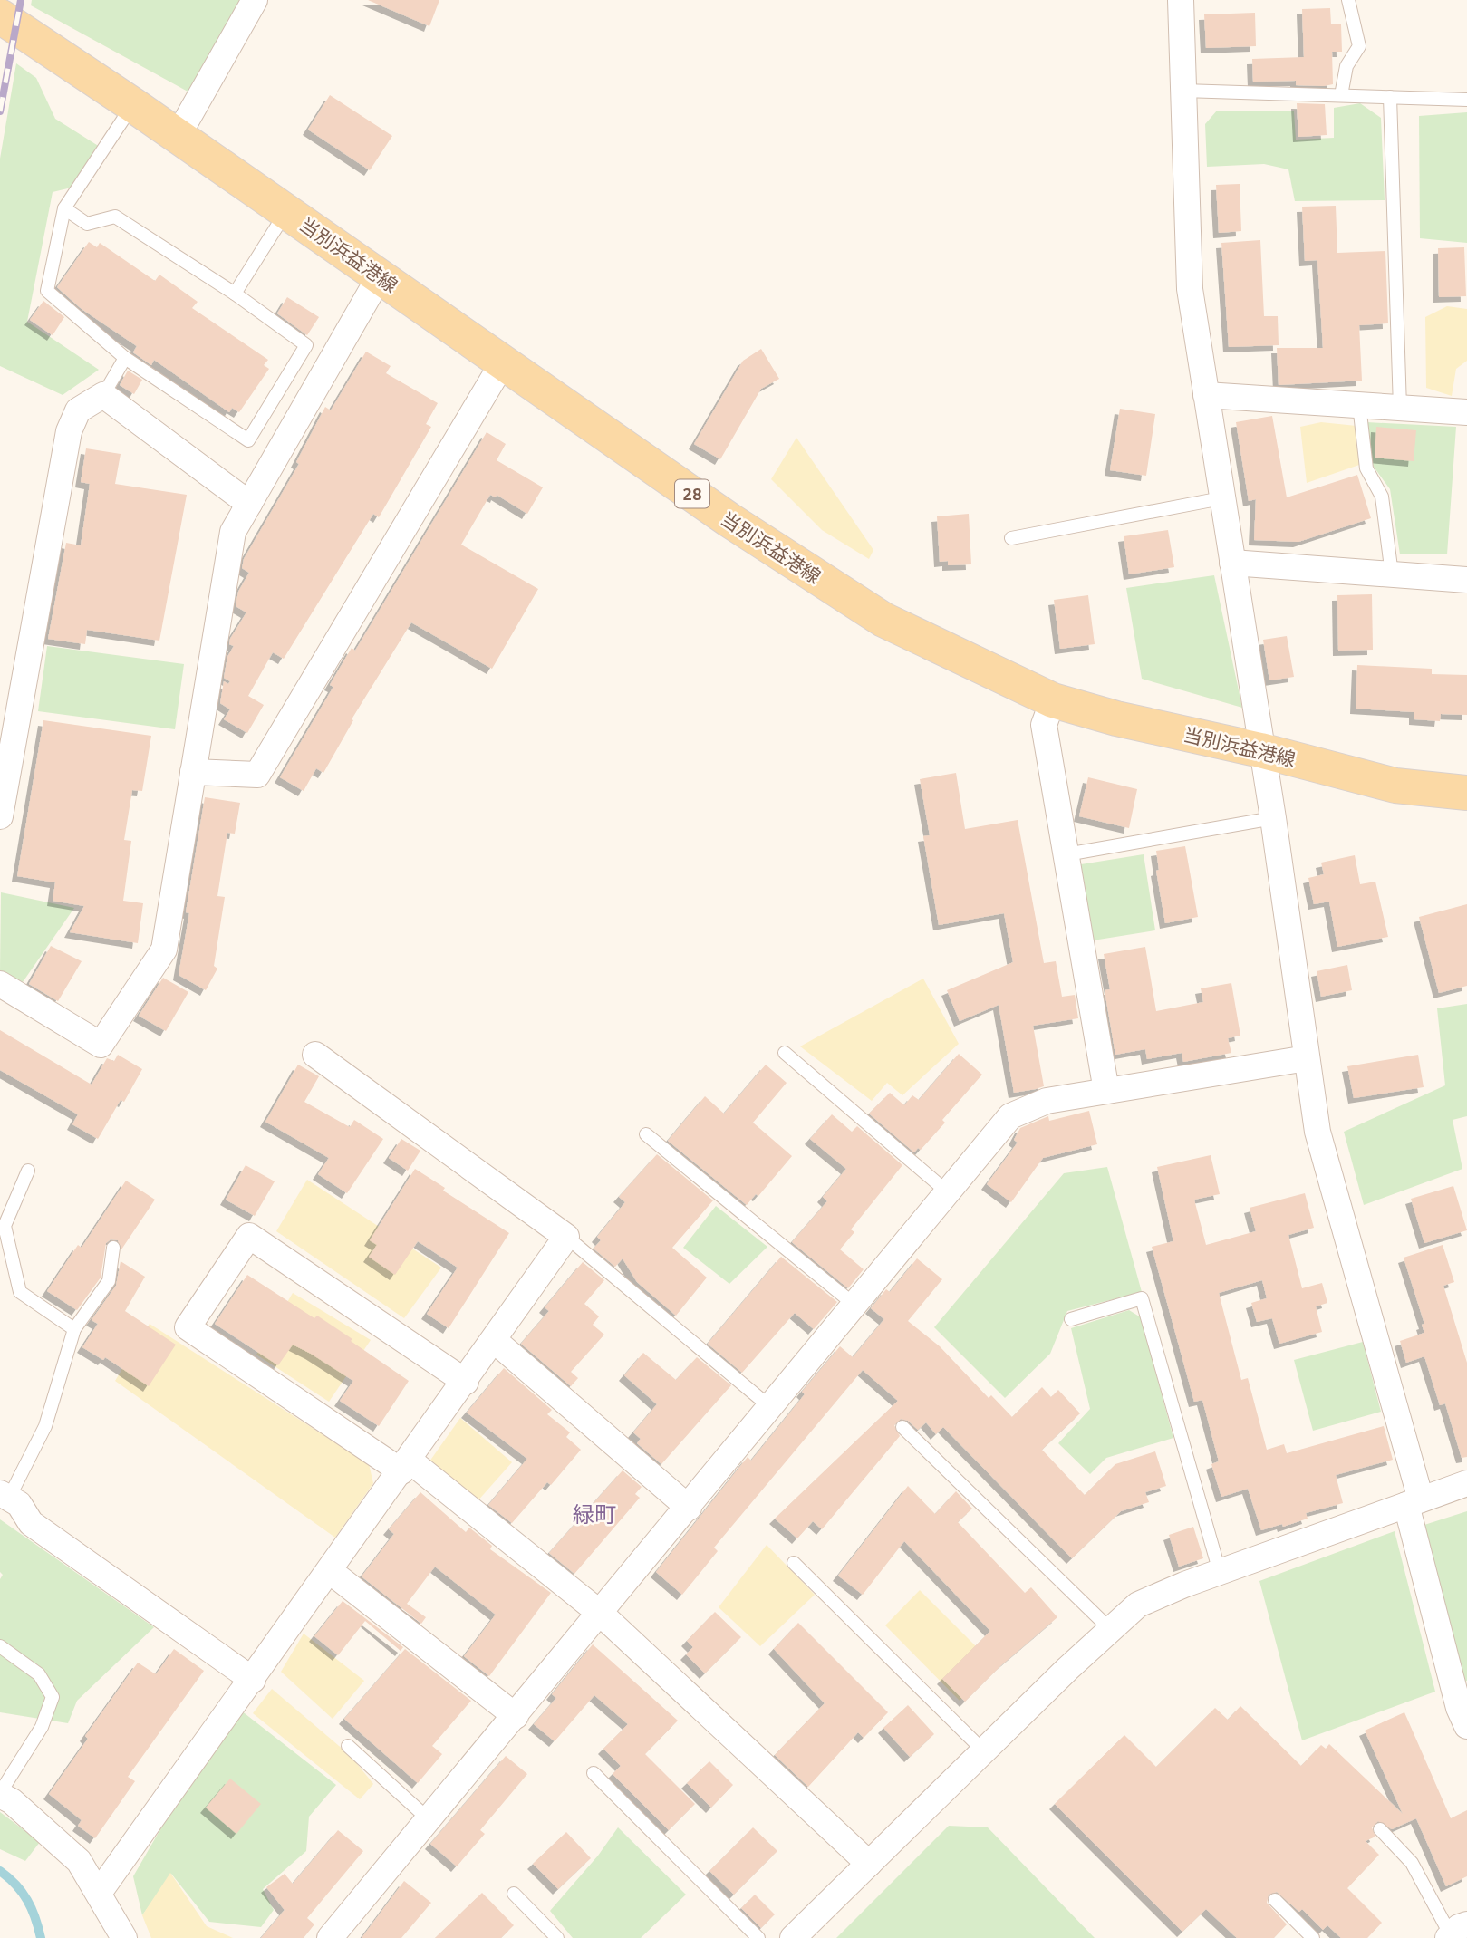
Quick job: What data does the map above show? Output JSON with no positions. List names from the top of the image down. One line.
{"streets":{"main road":["当別浜益港線","28"]},"districts":["緑町"]}
